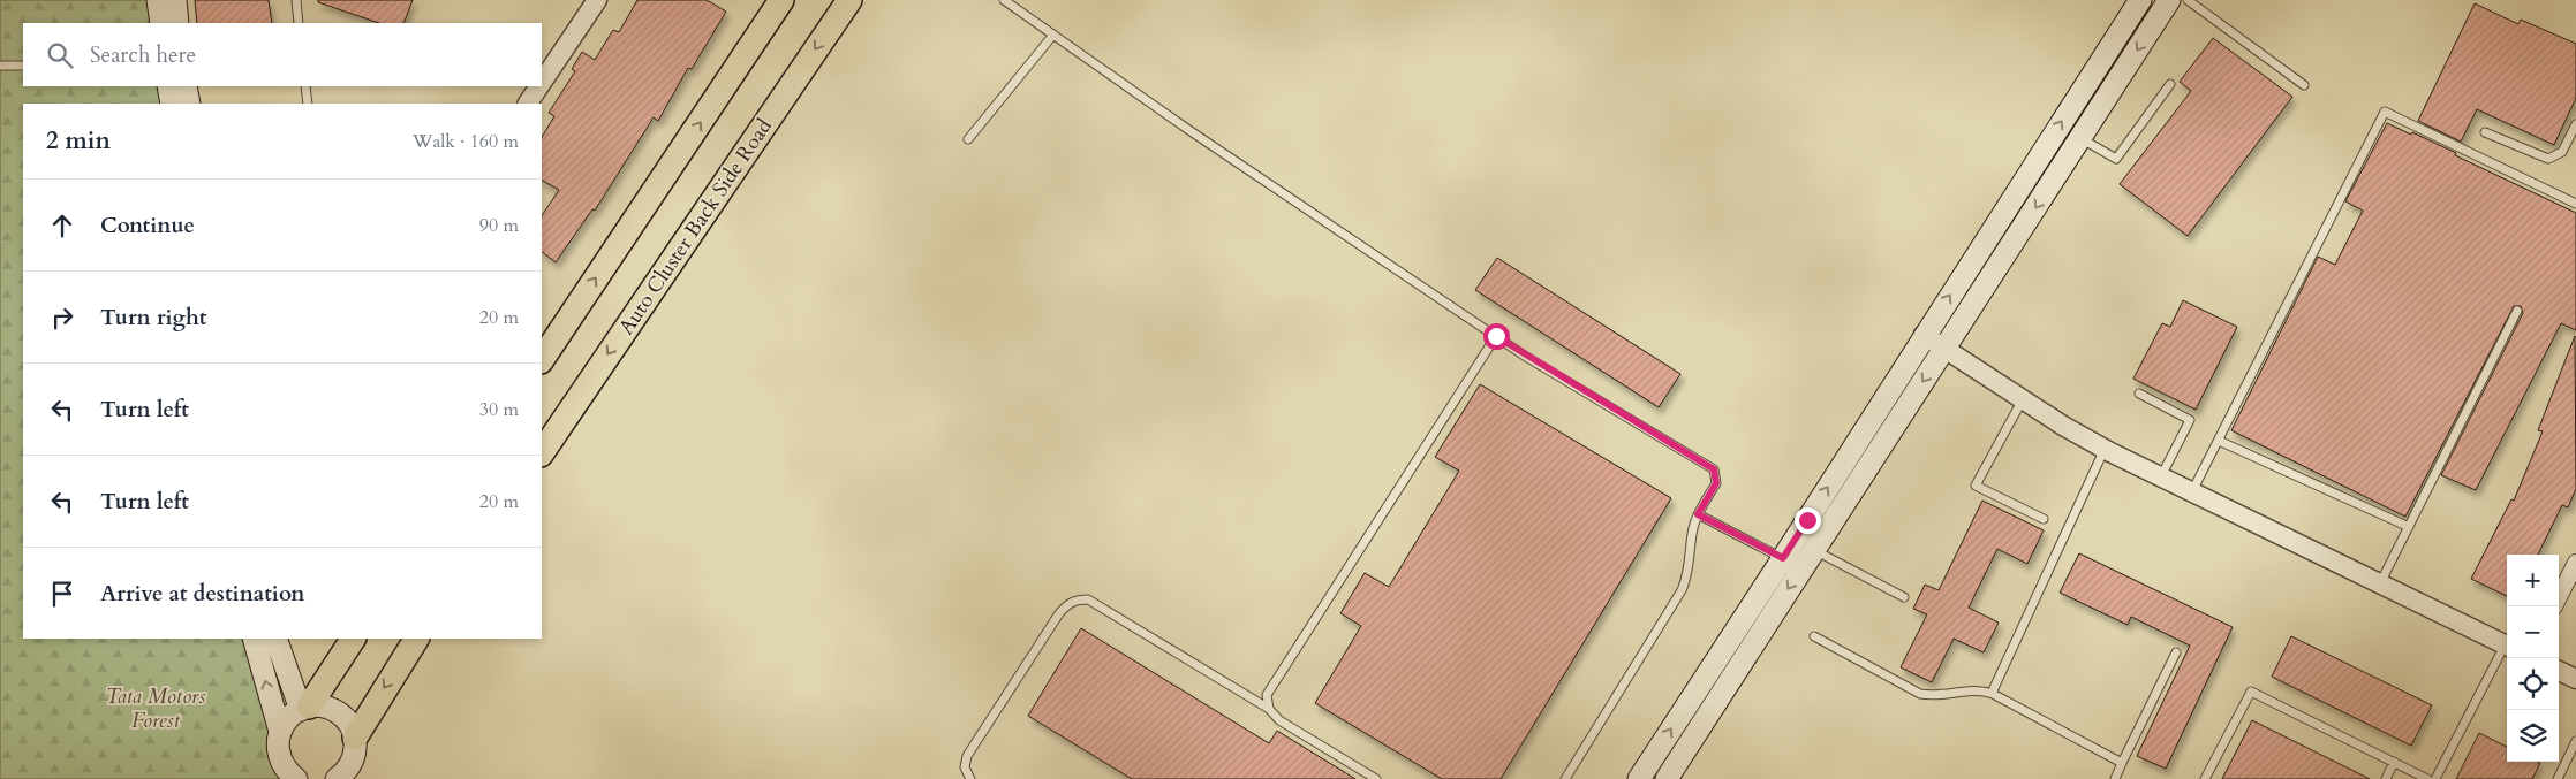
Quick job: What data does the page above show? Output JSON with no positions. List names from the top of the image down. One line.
{"streets":{"main road":["Auto Cluster Back Side Road"]},"parks":["Tata Motors Forest"],"page":{"search":"Search here","heading":["2 min","Walk · 160 m"],"list":[["Continue","90 m"],["Turn right","20 m"],["Turn left","30 m"],["Turn left","20 m"],"Arrive at destination"],"map_buttons":["+","−"]}}
